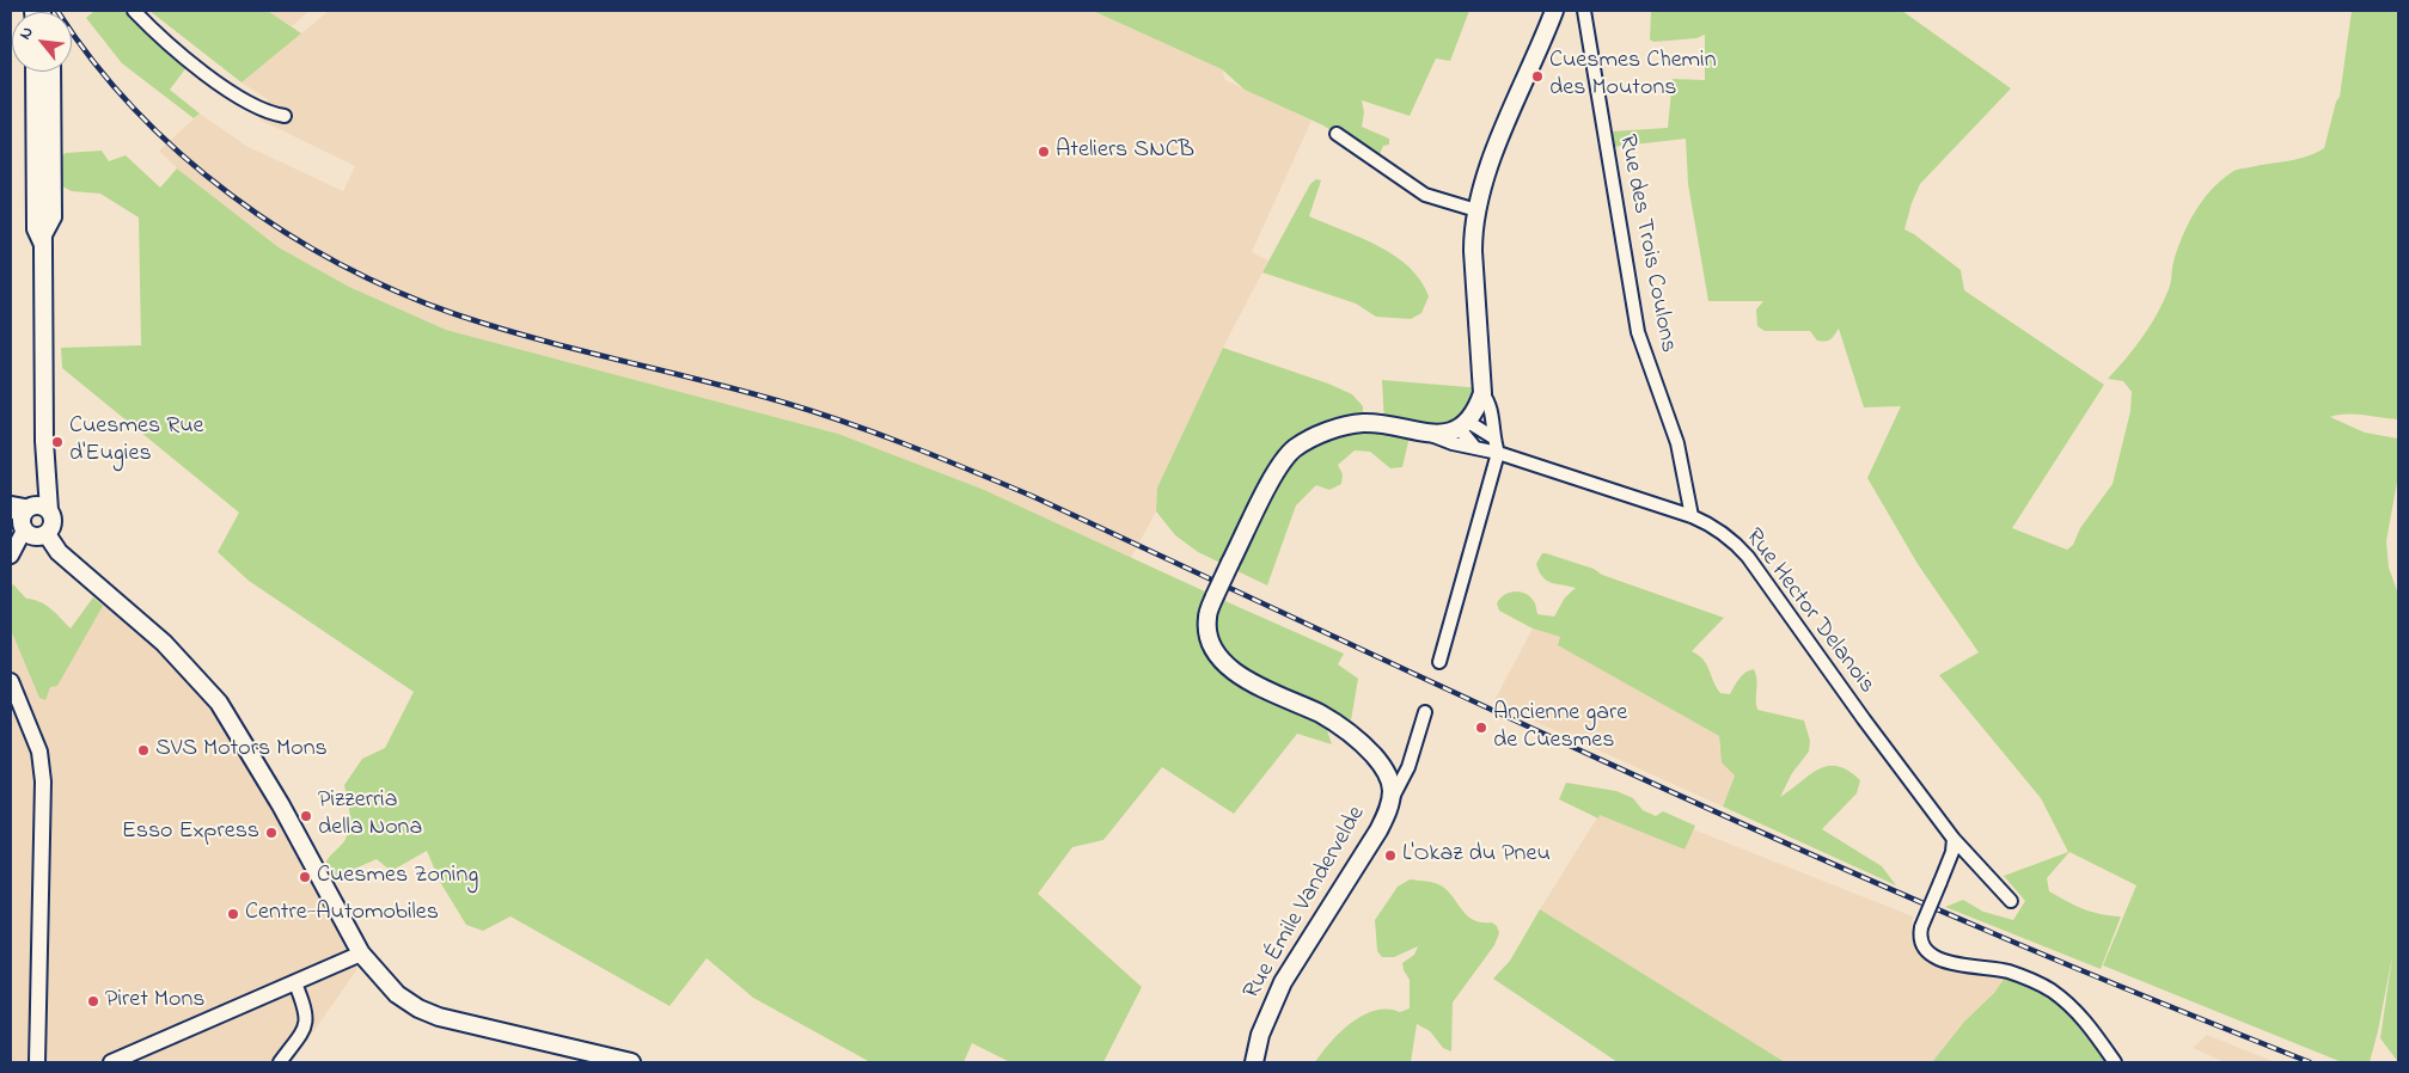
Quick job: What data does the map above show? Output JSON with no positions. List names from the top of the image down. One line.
{"streets":{"main road":["Rue Émile Vandervelde"],"street":["Rue des Trois Coulons","Rue Hector Delanois"]},"crossings":[["Rue des Trois Coulons","Rue Hector Delanois"],["Rue Hector Delanois","Rue Émile Vandervelde"]],"places":["Cuesmes Chemin des Moutons","Ateliers SNCB","Cuesmes Rue d'Eugies","Ancienne gare de Cuesmes","SVS Motors Mons","Pizzerria della Nona","Esso Express","L'Okaz du Pneu","Cuesmes Zoning","Centre-Automobiles","Piret Mons"],"north":"top left"}
